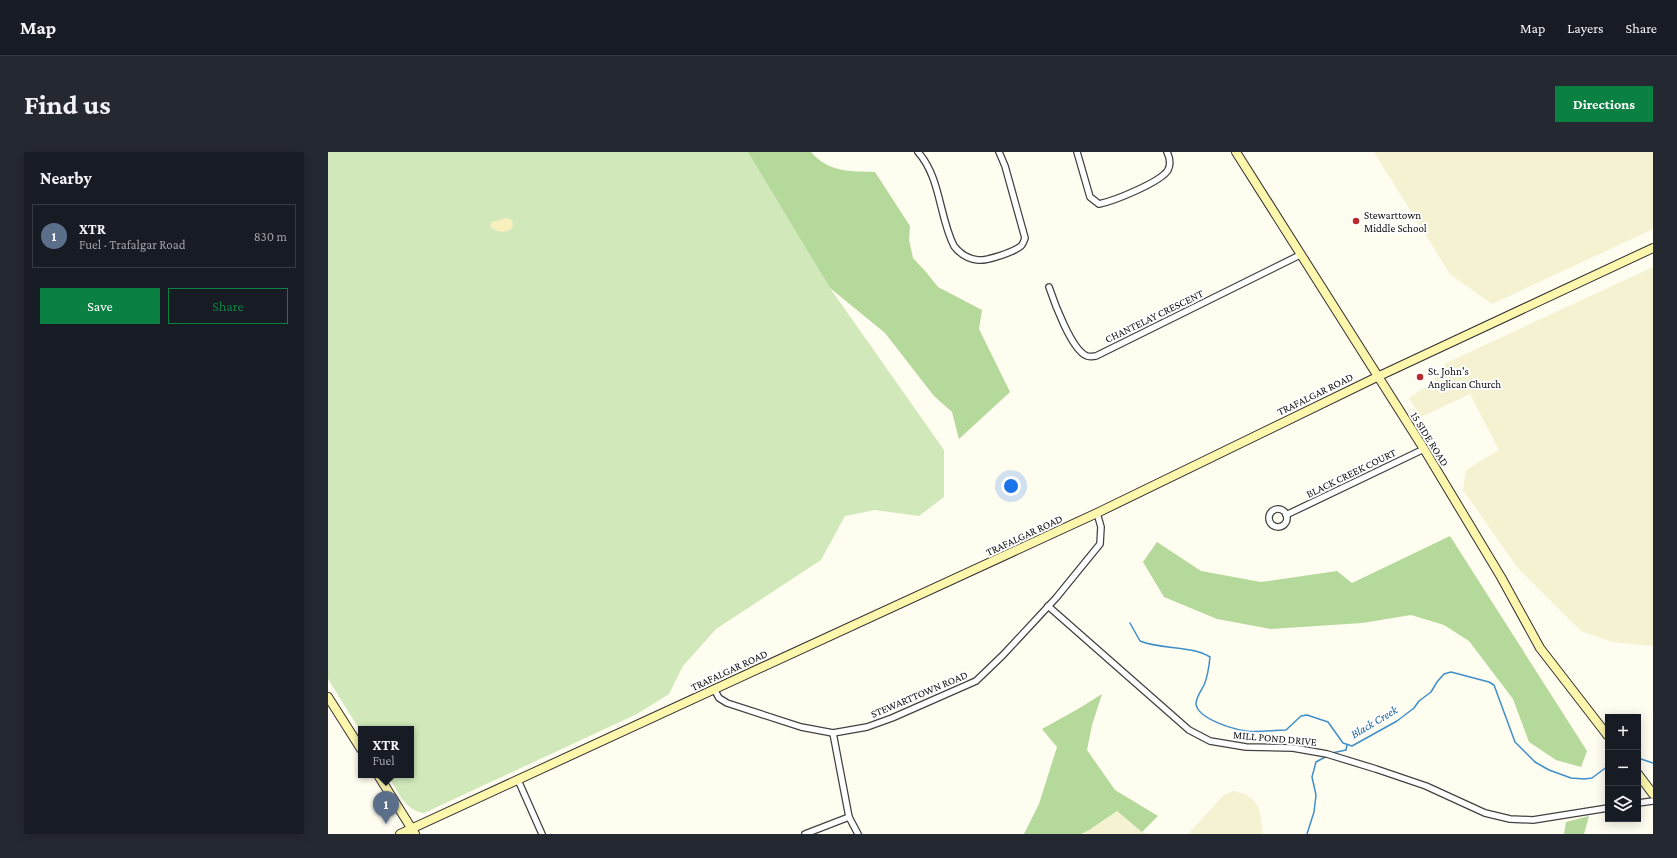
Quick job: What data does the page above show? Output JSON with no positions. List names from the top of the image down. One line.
{"streets":{"main road":["TRAFALGAR ROAD","15 SIDE ROAD"],"street":["CHANTELAY CRESCENT","BLACK CREEK COURT","STEWARTTOWN ROAD","MILL POND DRIVE"]},"crossings":[["CHANTELAY CRESCENT","15 SIDE ROAD"],["TRAFALGAR ROAD","15 SIDE ROAD"],["TRAFALGAR ROAD","STEWARTTOWN ROAD"],["15 SIDE ROAD","BLACK CREEK COURT"],["STEWARTTOWN ROAD","MILL POND DRIVE"]],"water":["Black Creek"],"places":["Stewarttown Middle School","St. John's Anglican Church"],"page":{"header":"Map","nav":["Map","Layers","Share"],"buttons":["Directions",["Save","Share"]],"title":"Find us","heading":"Nearby","list":[{"mark":"1","name":"XTR","note":"Fuel · Trafalgar Road","value":"830 m"}],"map_buttons":["+","−"],"popup":["XTR","Fuel"],"pins":"1"}}
